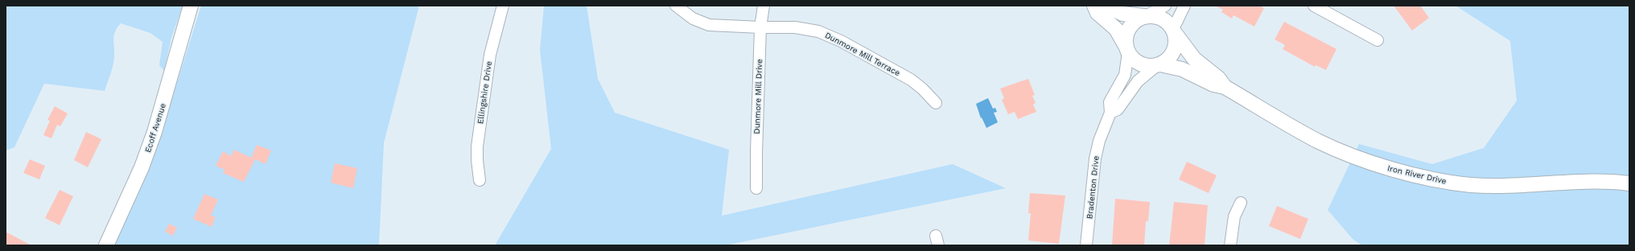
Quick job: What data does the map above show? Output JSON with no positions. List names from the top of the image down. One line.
{"streets":{"street":["Dunmore Mill Terrace","Ellingshire Drive","Dunmore Mill Drive","Ecoff Avenue","Iron River Drive","Bradenton Drive"]},"crossings":[["Dunmore Mill Terrace","Dunmore Mill Drive"],["Iron River Drive","Bradenton Drive"]]}
